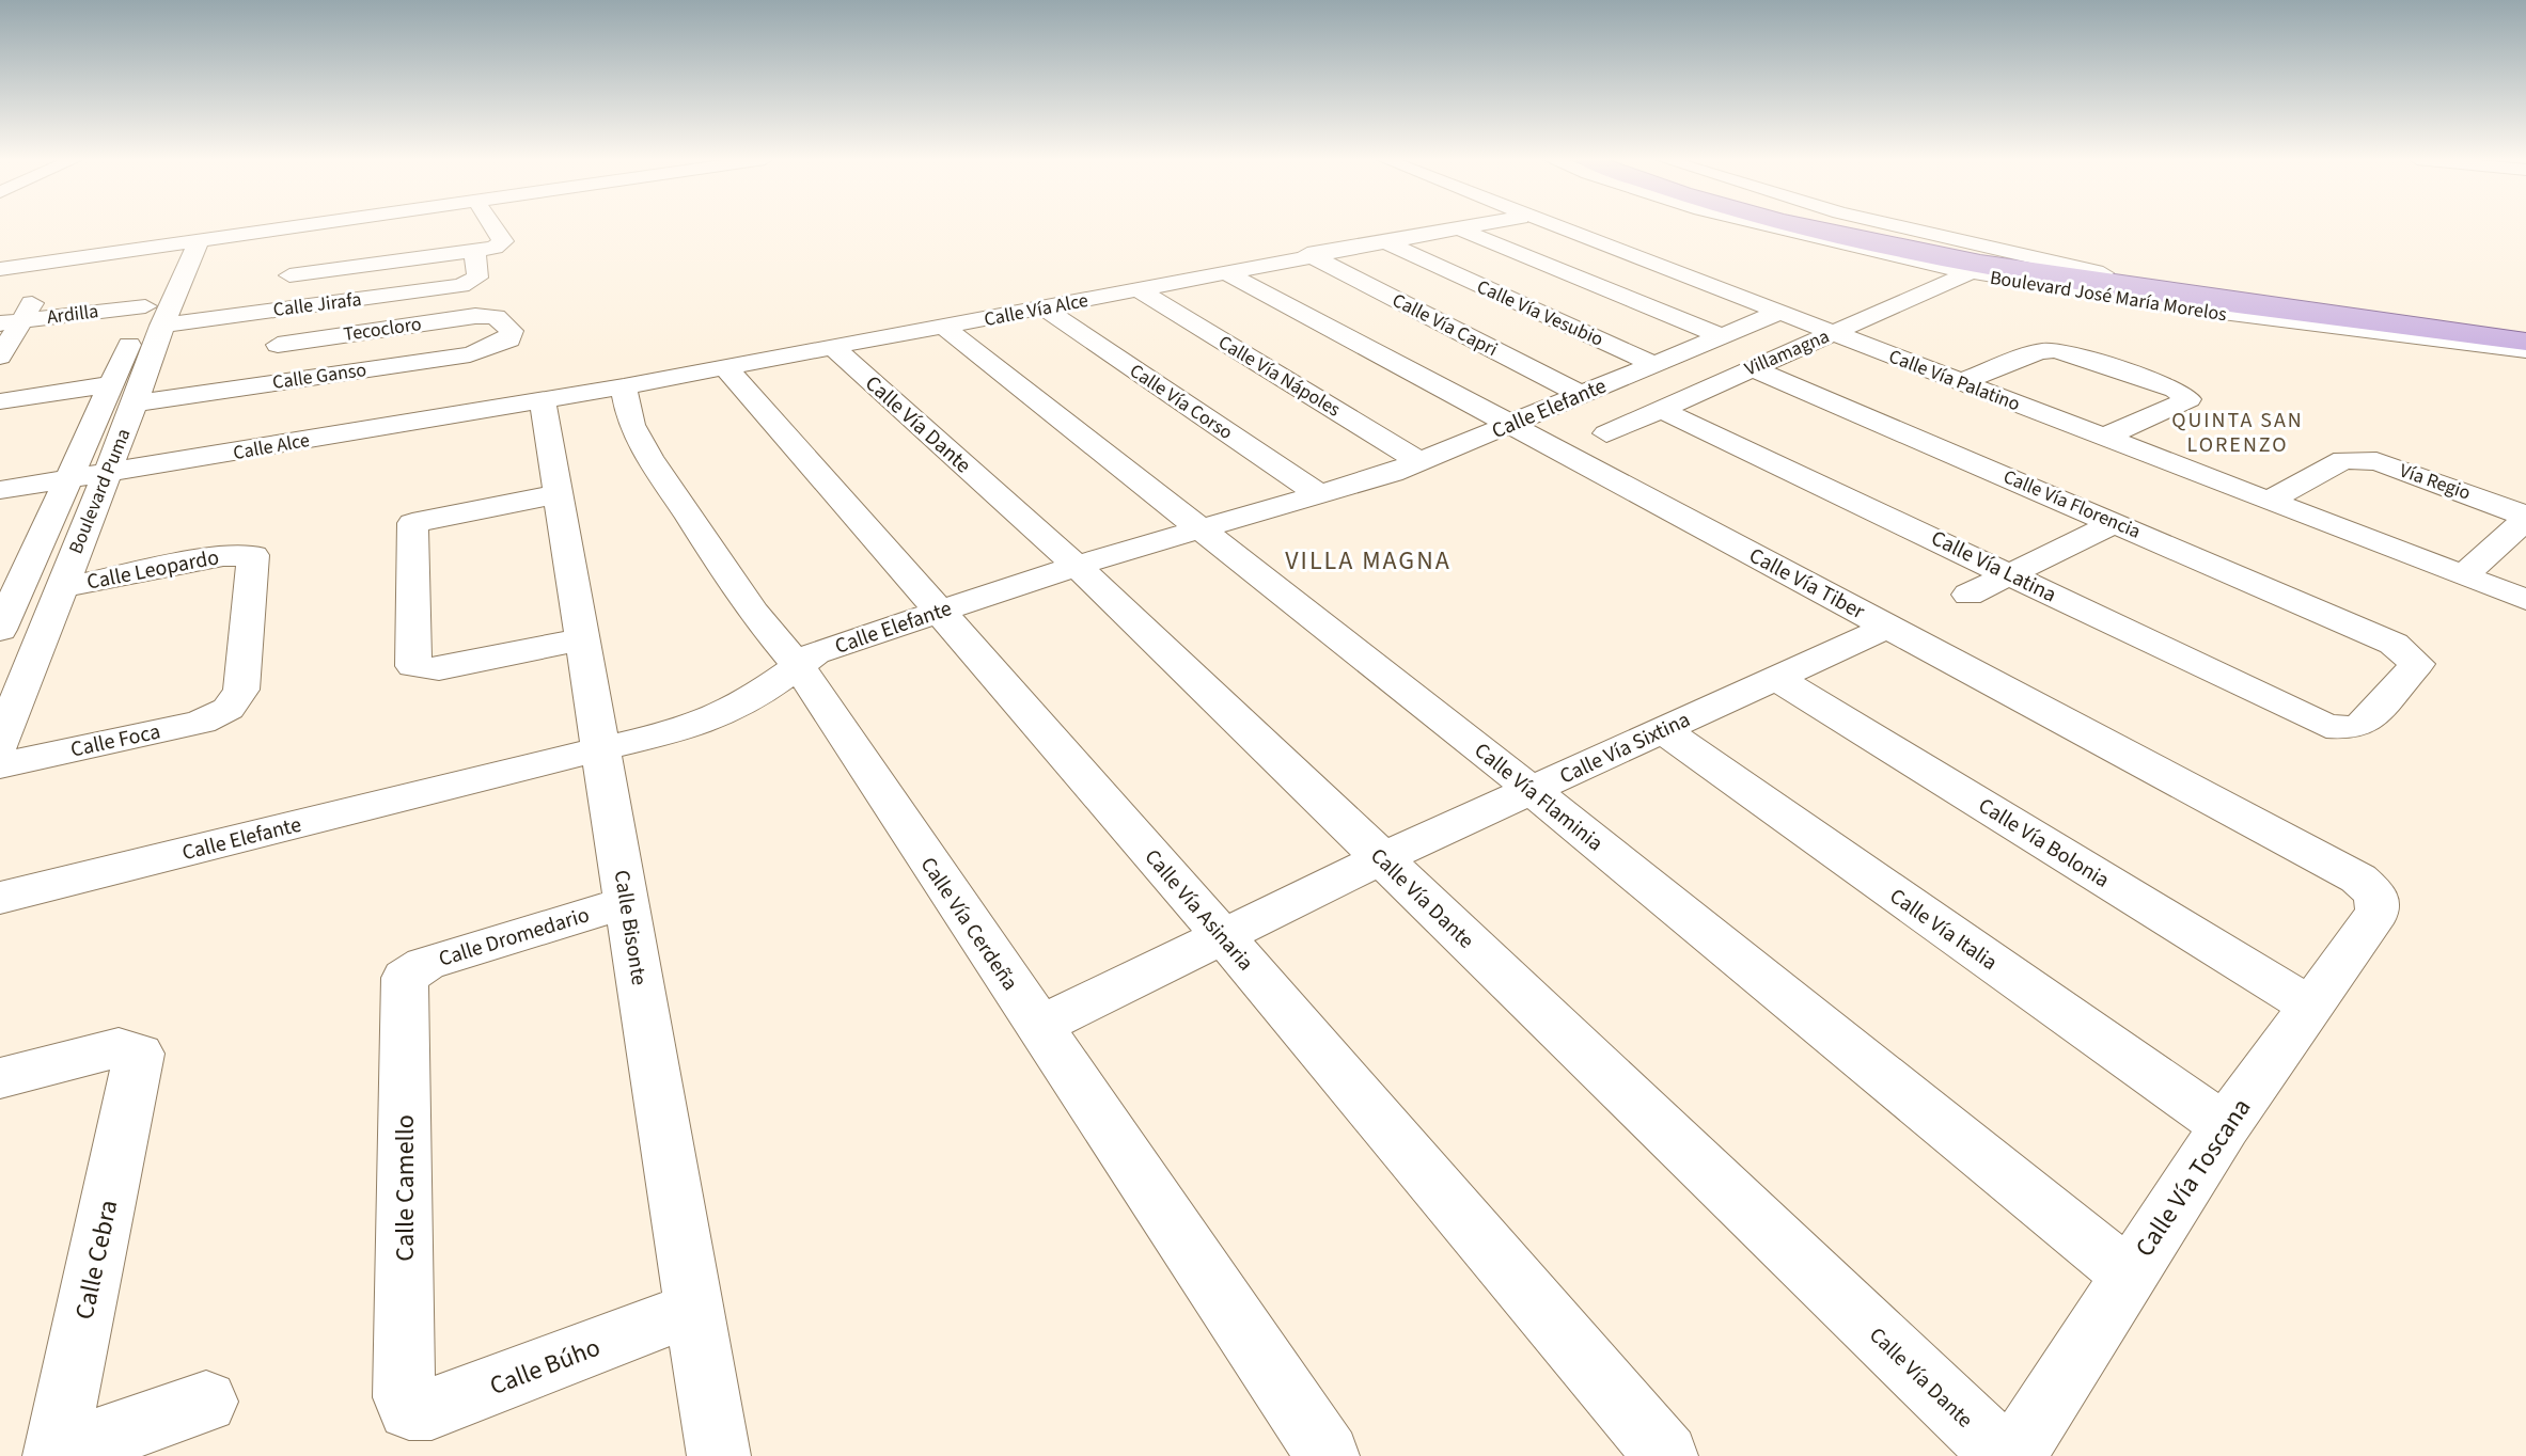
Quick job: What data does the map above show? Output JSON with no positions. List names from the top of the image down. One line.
{"streets":{"main road":["Boulevard José María Morelos"],"street":["Calle Jirafa","Calle Vía Alce","Calle Vía Vesubio","Ardilla","Calle Vía Capri","Tecocloro","Villamagna","Calle Ganso","Calle Vía Nápoles","Calle Vía Palatino","Calle Vía Corso","Calle Elefante","Calle Vía Dante","Calle Alce","Vía Regio","Boulevard Puma","Calle Vía Florencia","Calle Vía Latina","Calle Leopardo","Calle Vía Tiber","Calle Foca","Calle Vía Sixtina","Calle Vía Flaminia","Calle Vía Bolonia","Calle Vía Asinaria","Calle Vía Cerdeña","Calle Bisonte","Calle Vía Italia","Calle Dromedario","Calle Vía Toscana","Calle Camello","Calle Cebra","Calle Búho"]},"crossings":[["Boulevard José María Morelos","Villamagna"],["Calle Jirafa","Ardilla"],["Calle Jirafa","Boulevard Puma"],["Calle Vía Alce","Calle Vía Vesubio"],["Calle Vía Alce","Calle Vía Capri"],["Calle Vía Alce","Calle Vía Nápoles"],["Calle Vía Alce","Calle Vía Corso"],["Calle Vía Alce","Calle Vía Dante"],["Calle Vía Alce","Calle Alce"],["Calle Vía Alce","Calle Vía Tiber"],["Calle Vía Alce","Calle Vía Flaminia"],["Calle Vía Alce","Calle Vía Asinaria"],["Calle Vía Alce","Calle Vía Cerdeña"],["Calle Vía Alce","Calle Bisonte"],["Calle Vía Vesubio","Calle Elefante"],["Ardilla","Boulevard Puma"],["Calle Vía Capri","Calle Elefante"],["Tecocloro","Calle Ganso"],["Villamagna","Calle Vía Palatino"],["Villamagna","Calle Vía Florencia"],["Villamagna","Calle Vía Latina"],["Calle Ganso","Boulevard Puma"],["Calle Vía Nápoles","Calle Elefante"],["Calle Vía Palatino","Calle Elefante"],["Calle Vía Palatino","Vía Regio"],["Calle Vía Corso","Calle Elefante"],["Calle Elefante","Calle Vía Dante"],["Calle Elefante","Calle Vía Tiber"],["Calle Elefante","Calle Vía Flaminia"],["Calle Elefante","Calle Vía Asinaria"],["Calle Elefante","Calle Vía Cerdeña"],["Calle Elefante","Calle Bisonte"],["Calle Vía Dante","Calle Vía Sixtina"],["Calle Alce","Boulevard Puma"],["Calle Alce","Calle Bisonte"],["Boulevard Puma","Calle Leopardo"],["Calle Vía Florencia","Calle Vía Latina"],["Calle Leopardo","Calle Foca"],["Calle Vía Tiber","Calle Vía Sixtina"],["Calle Vía Tiber","Calle Vía Toscana"],["Calle Vía Sixtina","Calle Vía Flaminia"],["Calle Vía Sixtina","Calle Vía Bolonia"],["Calle Vía Sixtina","Calle Vía Asinaria"],["Calle Vía Sixtina","Calle Vía Cerdeña"],["Calle Vía Sixtina","Calle Vía Italia"],["Calle Vía Flaminia","Calle Vía Toscana"],["Calle Vía Bolonia","Calle Vía Toscana"],["Calle Bisonte","Calle Dromedario"],["Calle Bisonte","Calle Búho"],["Calle Vía Italia","Calle Vía Toscana"],["Calle Dromedario","Calle Camello"],["Calle Camello","Calle Búho"]],"districts":["QUINTA SAN LORENZO","VILLA MAGNA"]}
